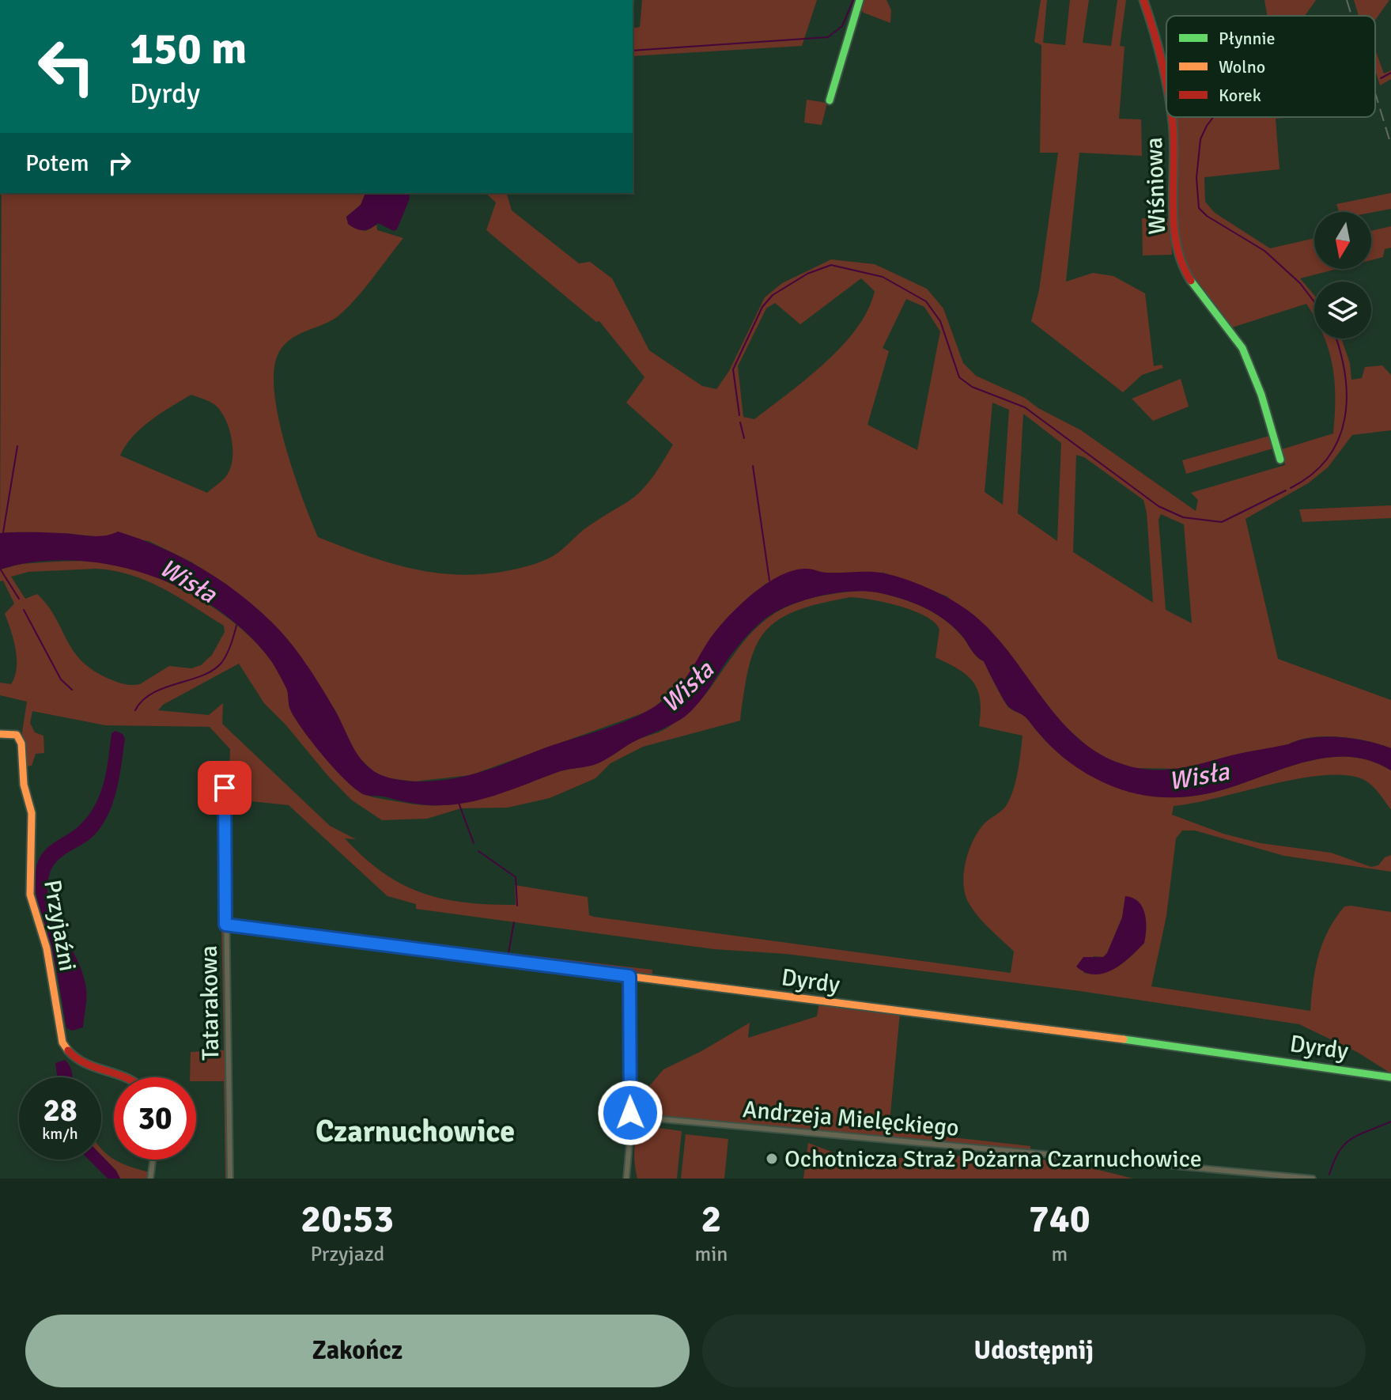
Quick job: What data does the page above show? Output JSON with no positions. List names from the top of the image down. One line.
{"streets":{"street":["Wiśniowa","Przyjaźni","Dyrdy","Tatarakowa","Andrzeja Mielęckiego"]},"crossings":[["Dyrdy","Tatarakowa"]],"districts":["Czarnuchowice"],"water":["Wisła"],"places":["Ochotnicza Straż Pożarna Czarnuchowice"],"legend":["Płynnie","Wolno","Korek"],"north":"bottom","page":{"turn":["150 m","Dyrdy"],"then":"Potem","speed":"28 km/h","limit":"30","eta":["20:53","Przyjazd","2","min","740","m"],"buttons":["Zakończ","Udostępnij"]}}
